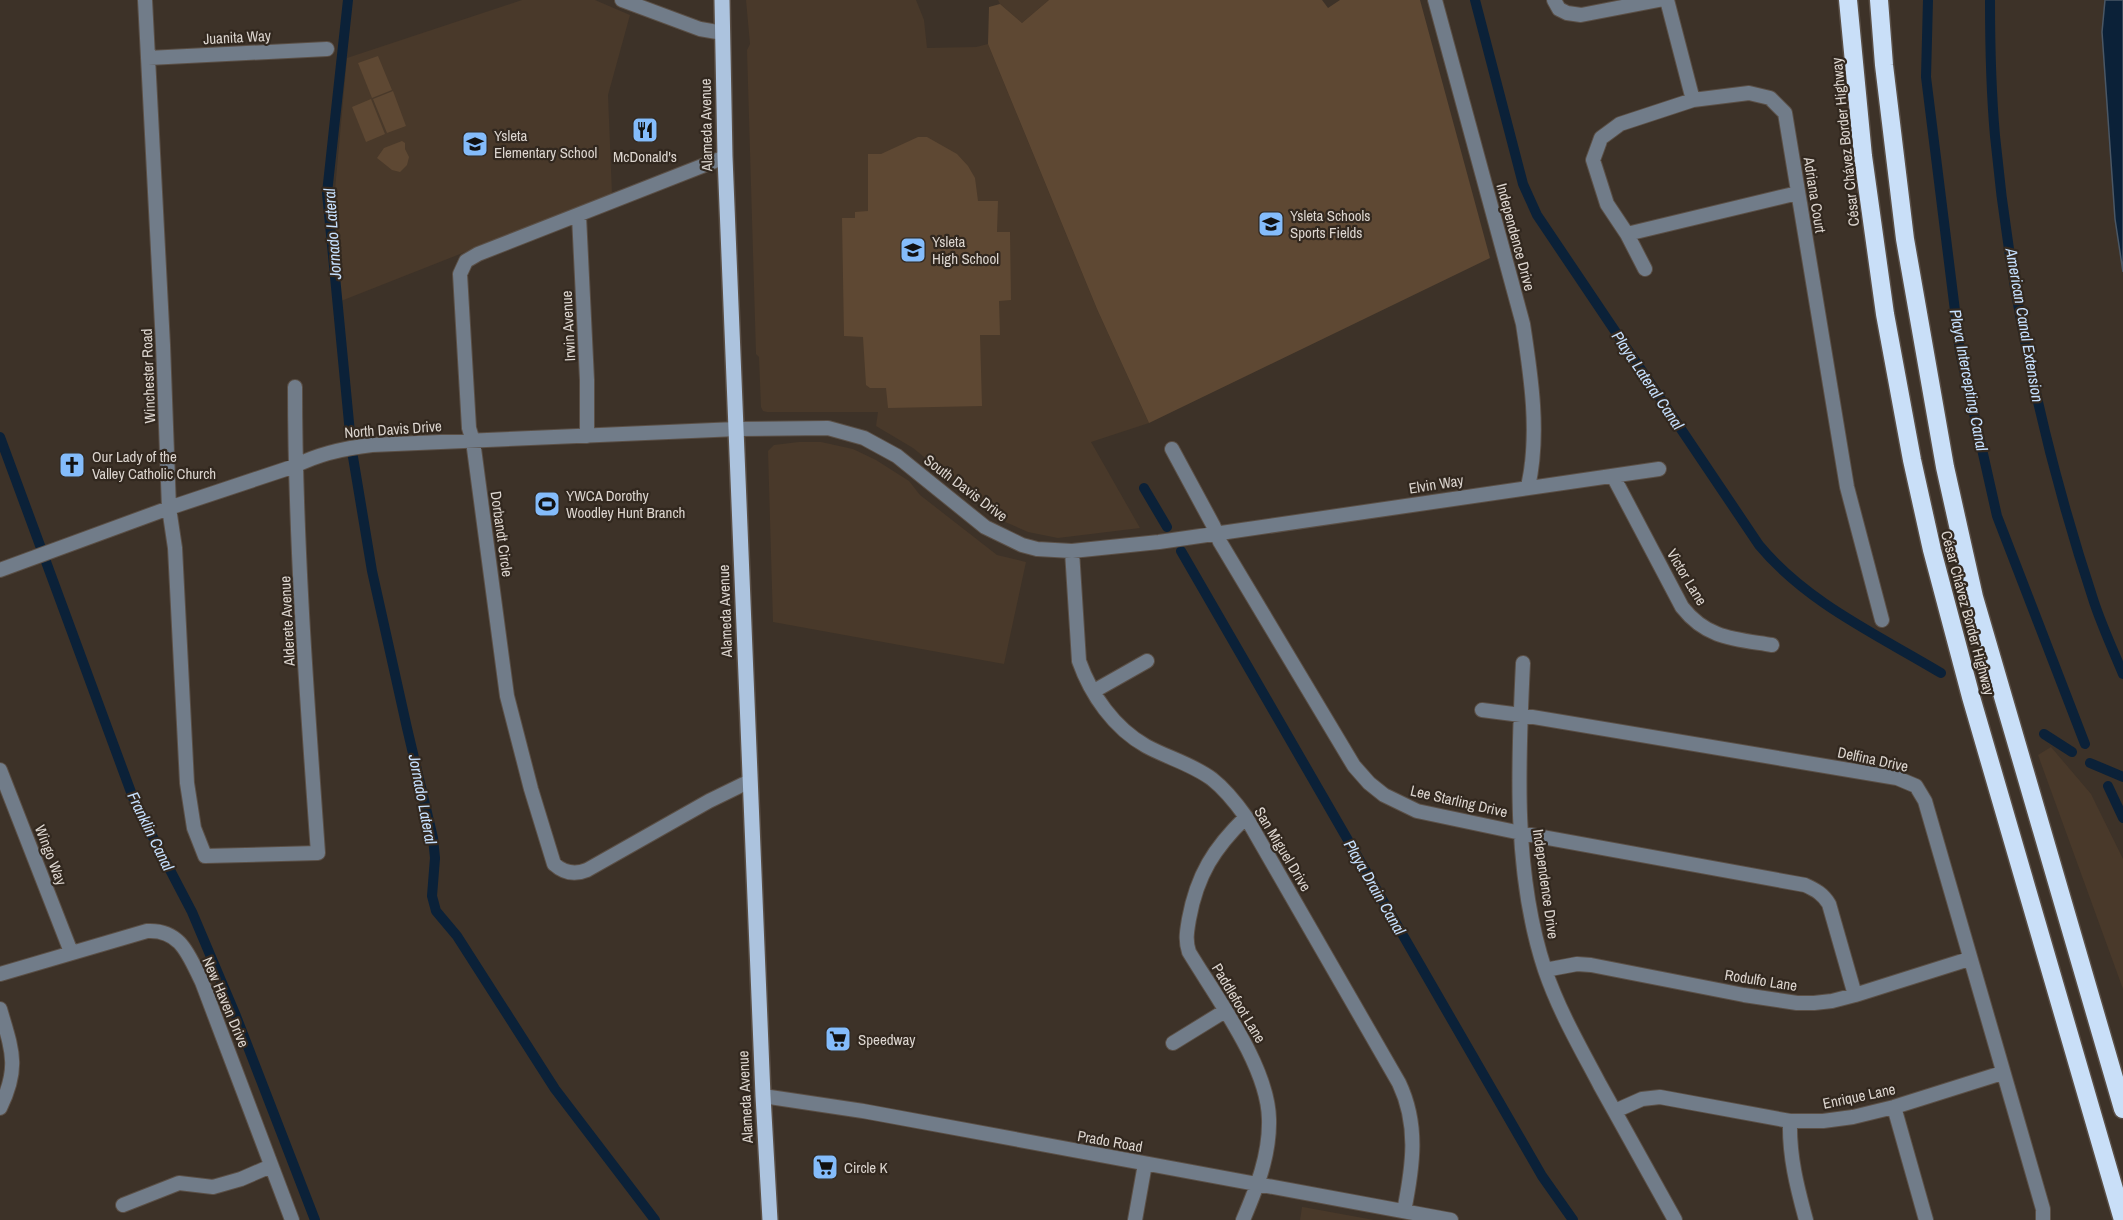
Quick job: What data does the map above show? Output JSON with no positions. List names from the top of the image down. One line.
{"streets":{"highway":["César Chávez Border Highway"],"main road":["Alameda Avenue"],"street":["Juanita Way","Adriana Court","Independence Drive","Irwin Avenue","Winchester Road","North Davis Drive","Elvin Way","South Davis Drive","Dorbandt Circle","Victor Lane","Alderete Avenue","Delfina Drive","Lee Starling Drive","San Miguel Drive","Wingo Way","Rodulfo Lane","New Haven Drive","Paddlefoot Lane","Enrique Lane","Prado Road"]},"crossings":[["Juanita Way","Winchester Road"],["Alameda Avenue","North Davis Drive"],["Alameda Avenue","South Davis Drive"],["Alameda Avenue","Dorbandt Circle"],["Alameda Avenue","Prado Road"],["Independence Drive","Elvin Way"],["Independence Drive","Delfina Drive"],["Independence Drive","Lee Starling Drive"],["Independence Drive","Rodulfo Lane"],["Independence Drive","Enrique Lane"],["Irwin Avenue","North Davis Drive"],["Irwin Avenue","Dorbandt Circle"],["Winchester Road","North Davis Drive"],["Winchester Road","Alderete Avenue"],["North Davis Drive","South Davis Drive"],["North Davis Drive","Dorbandt Circle"],["North Davis Drive","Alderete Avenue"],["Elvin Way","South Davis Drive"],["Elvin Way","Victor Lane"],["Elvin Way","Lee Starling Drive"],["South Davis Drive","Lee Starling Drive"],["South Davis Drive","San Miguel Drive"],["Delfina Drive","Rodulfo Lane"],["Delfina Drive","Enrique Lane"],["Lee Starling Drive","Rodulfo Lane"],["San Miguel Drive","Paddlefoot Lane"],["San Miguel Drive","Prado Road"],["Wingo Way","New Haven Drive"],["Paddlefoot Lane","Prado Road"]],"water":["Jornado Lateral","American Canal Extension","Playa Lateral Canal","Playa Intercepting Canal","Franklin Canal","Playa Drain Canal"],"places":{"restaurant":["McDonald's"],"school or university":["Ysleta Elementary School","Ysleta Schools Sports Fields","Ysleta High School"],"church":["Our Lady of the Valley Catholic Church"],"sports":["YWCA Dorothy Woodley Hunt Branch"],"supermarket":["Speedway","Circle K"]}}
